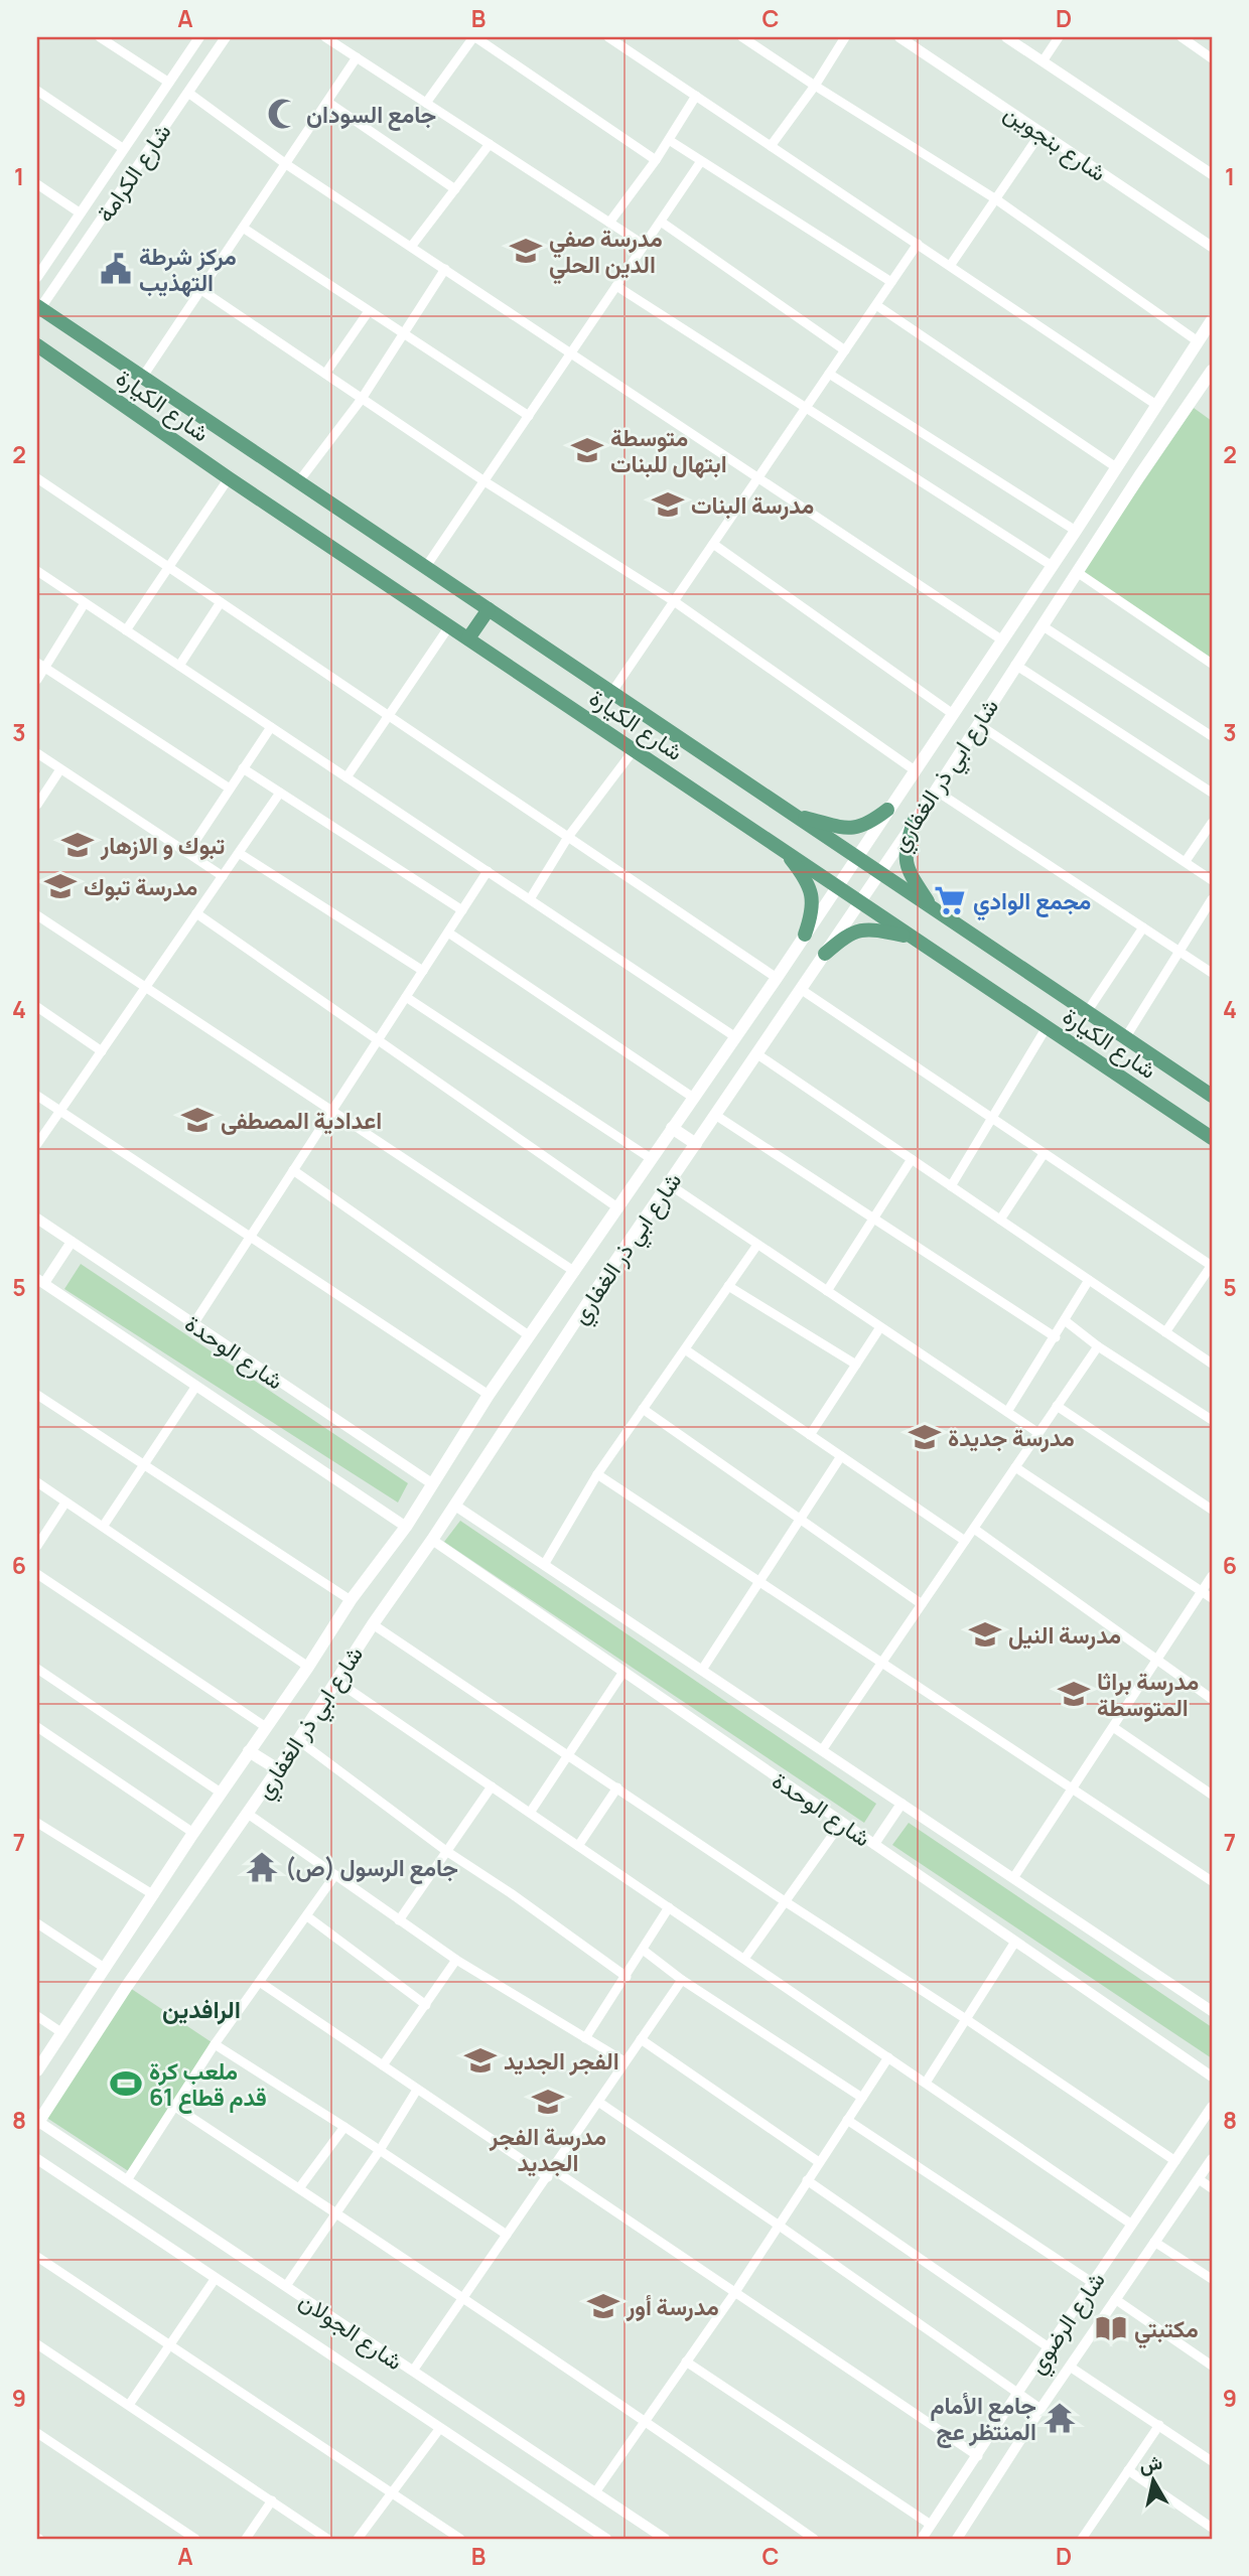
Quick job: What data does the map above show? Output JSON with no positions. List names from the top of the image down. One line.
{"streets":{"main road":["شارع الكيارة","شارع ابي ذر الغفاري"],"street":["شارع بنجوين","شارع الكرامة","شارع الوحدة","شارع الرضوي","شارع الجولان"]},"crossings":[["شارع الكرامة","شارع الكيارة"],["شارع الكيارة","شارع ابي ذر الغفاري"],["شارع ابي ذر الغفاري","شارع الوحدة"],["شارع ابي ذر الغفاري","شارع الجولان"]],"districts":["الرافدين"],"places":{"mosque":["جامع السودان"],"school or university":["مدرسة صفي الدين الحلي","متوسطة ابتهال للبنات","مدرسة البنات","تبوك و الازهار","مدرسة تبوك","اعدادية المصطفى","مدرسة جديدة","مدرسة النيل","مدرسة براثا المتوسطة","الفجر الجديد","مدرسة الفجر الجديد","مدرسة أور"],"public building":["مركز شرطة التهذيب"],"supermarket":["مجمع الوادي"],"temple":["جامع الرسول (ص)","جامع الأمام المنتظر عج"],"sports":["ملعب كرة قدم قطاع 61"],"library":["مكتبتي"]},"north":"top","grid":{"columns":["A","B","C","D"],"rows":["1","2","3","4","5","6","7","8","9"]}}
